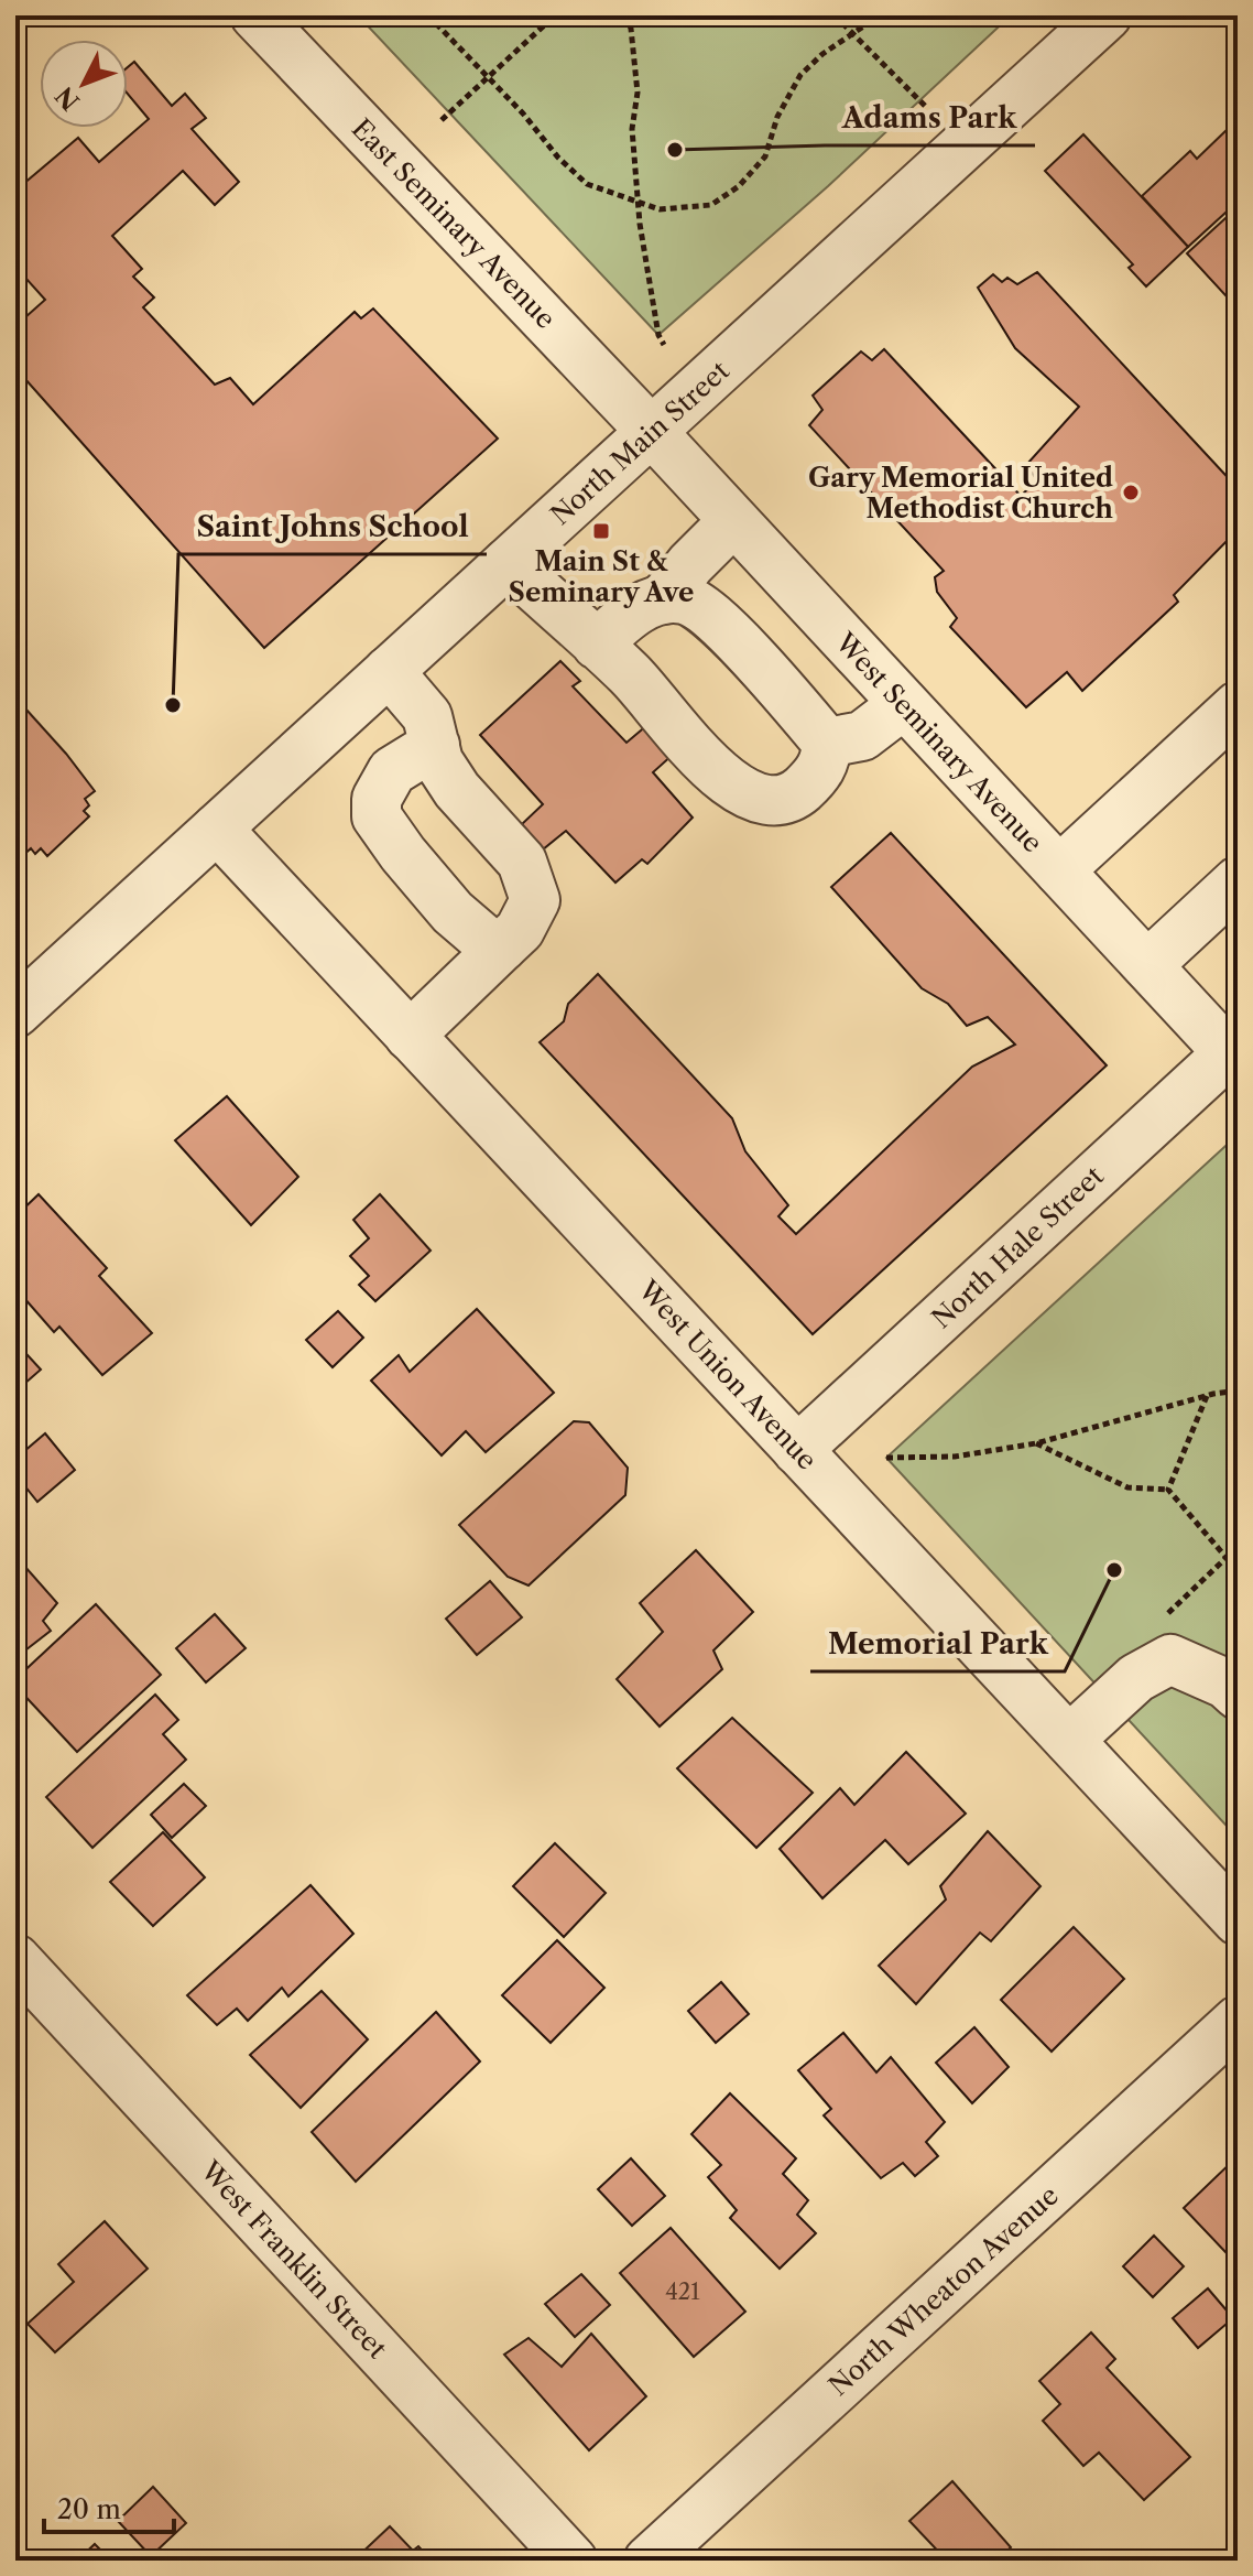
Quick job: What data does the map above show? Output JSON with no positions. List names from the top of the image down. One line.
{"streets":{"street":["East Seminary Avenue","North Main Street","West Seminary Avenue","North Hale Street","West Union Avenue","West Franklin Street","North Wheaton Avenue"]},"crossings":[["East Seminary Avenue","North Main Street"],["East Seminary Avenue","West Seminary Avenue"],["North Main Street","West Seminary Avenue"],["North Main Street","West Union Avenue"],["West Seminary Avenue","North Hale Street"],["North Hale Street","West Union Avenue"]],"places":{"other":["Adams Park","Gary Memorial United Methodist Church","Saint Johns School","Memorial Park"],"transit":["Main St & Seminary Ave"]},"house_numbers":["421"],"scale_bar":"20 m","north":"bottom left"}
